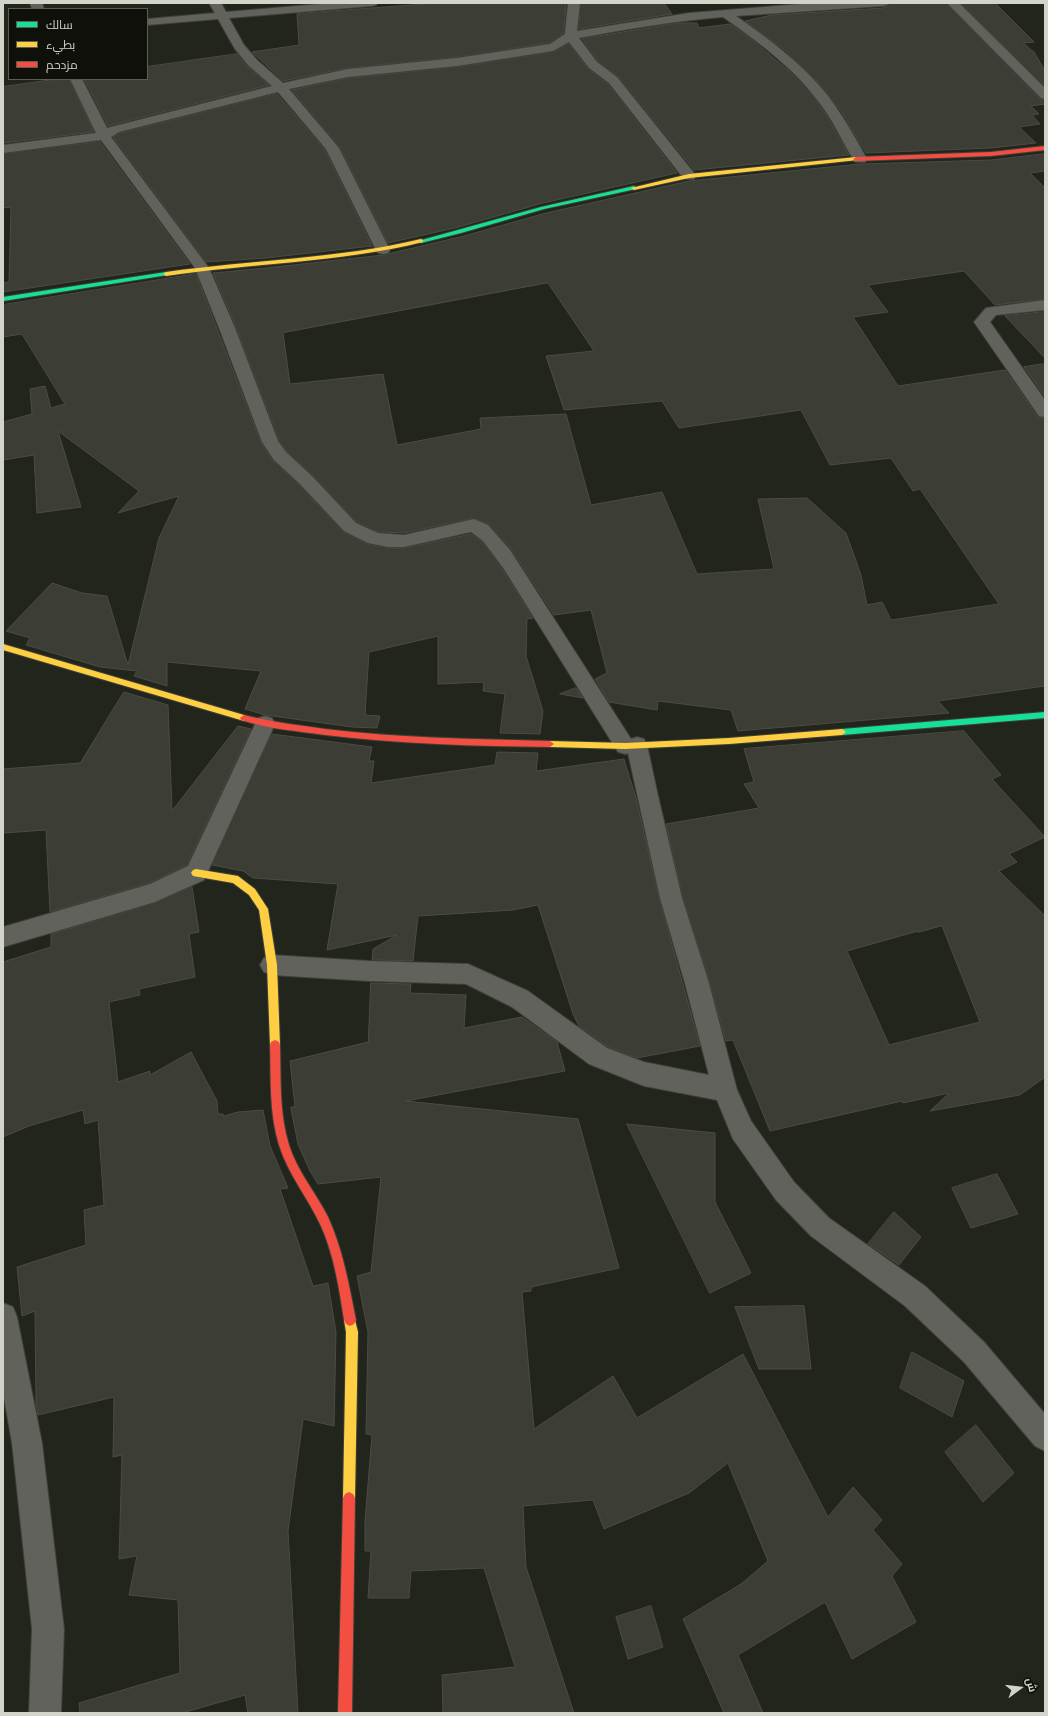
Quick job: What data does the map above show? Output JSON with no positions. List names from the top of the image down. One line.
{"legend":["سالك","بطيء","مزدحم"],"north":"right"}
